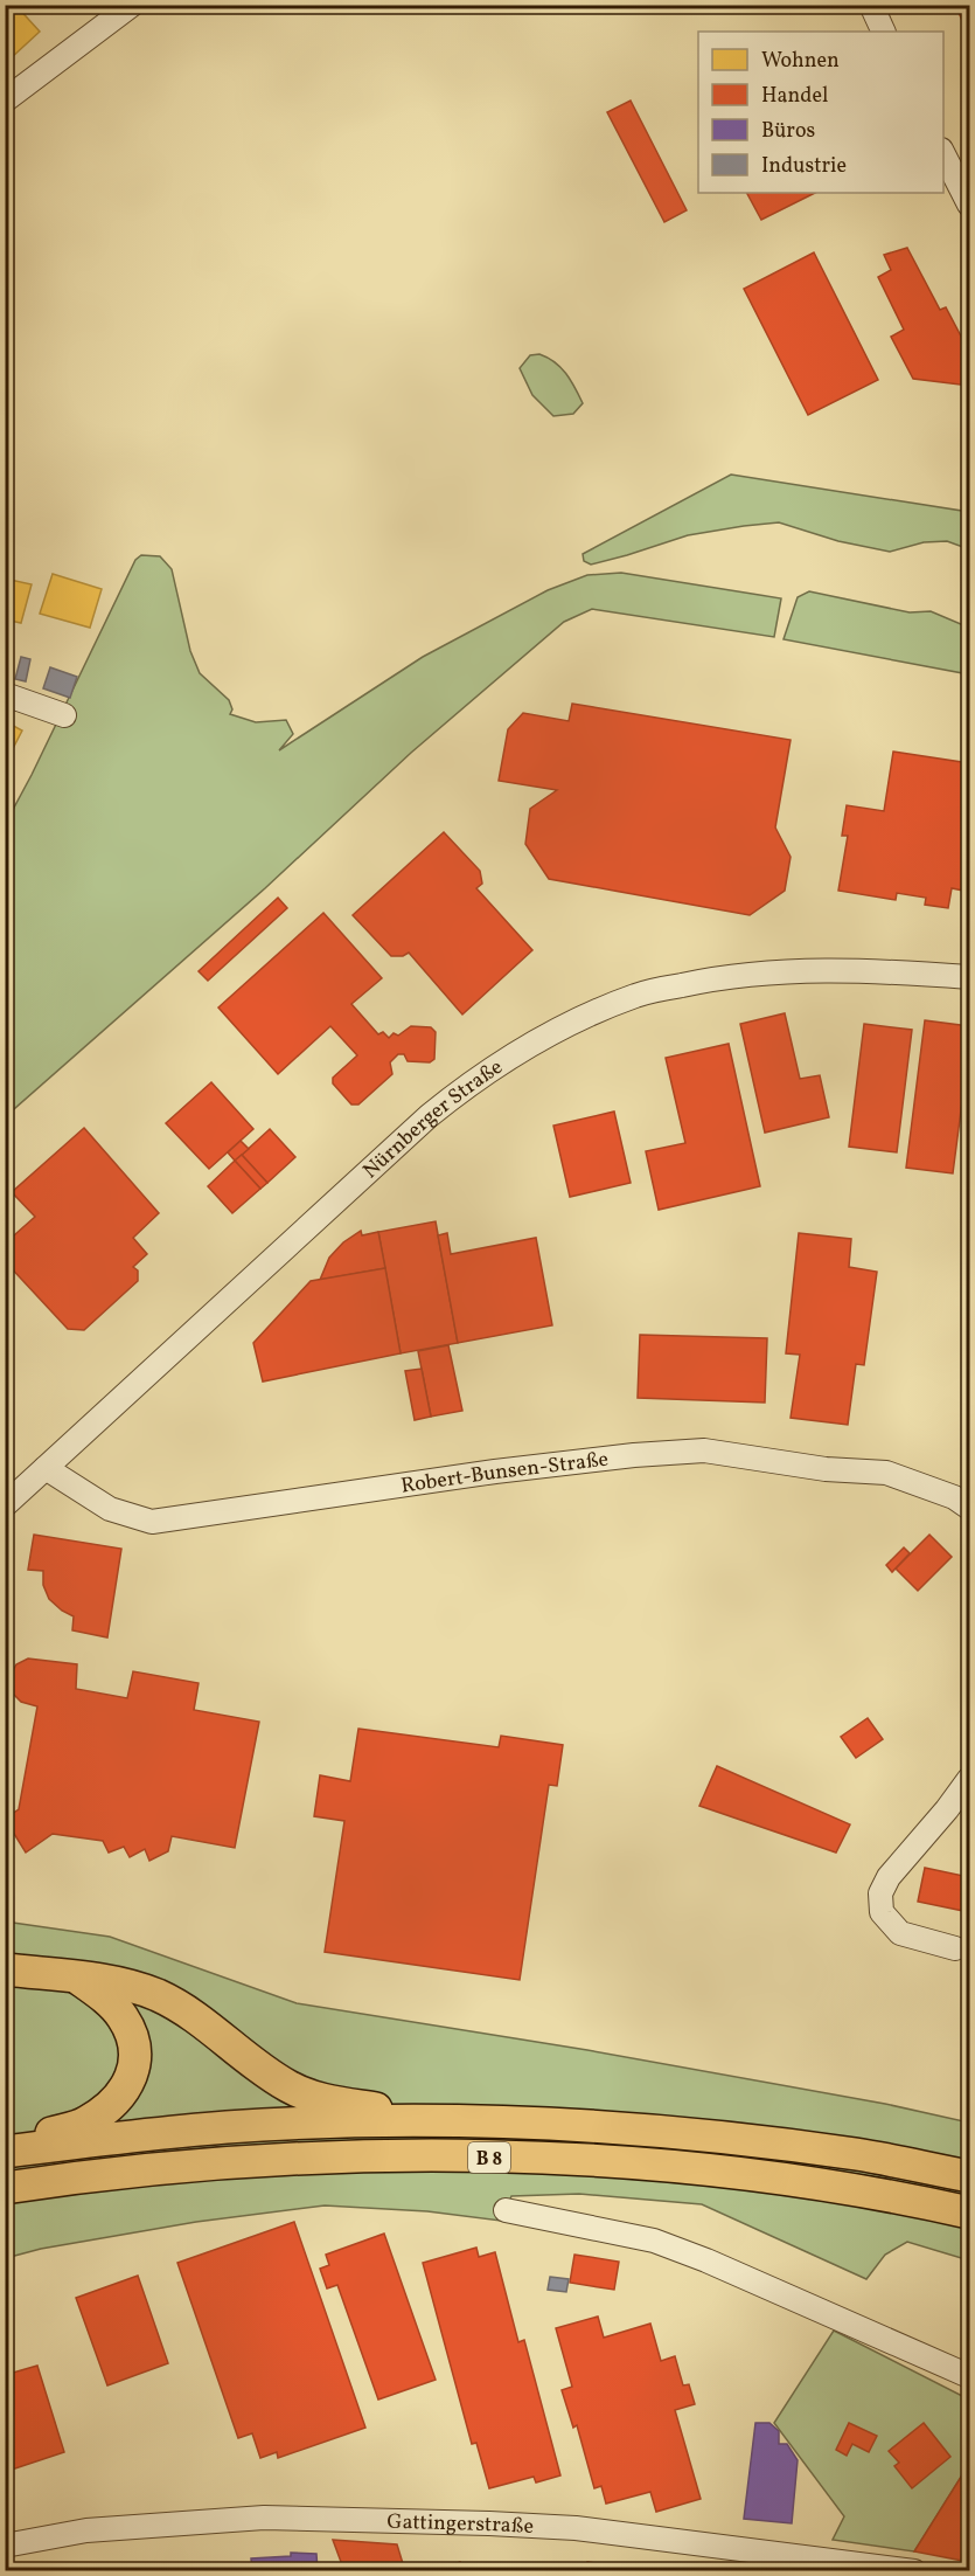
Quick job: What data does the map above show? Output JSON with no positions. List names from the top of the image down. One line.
{"streets":{"highway":["B 8"],"street":["Nürnberger Straße","Robert-Bunsen-Straße","Gattingerstraße"]},"crossings":[["Nürnberger Straße","Robert-Bunsen-Straße"]],"legend":["Wohnen","Handel","Büros","Industrie"]}
